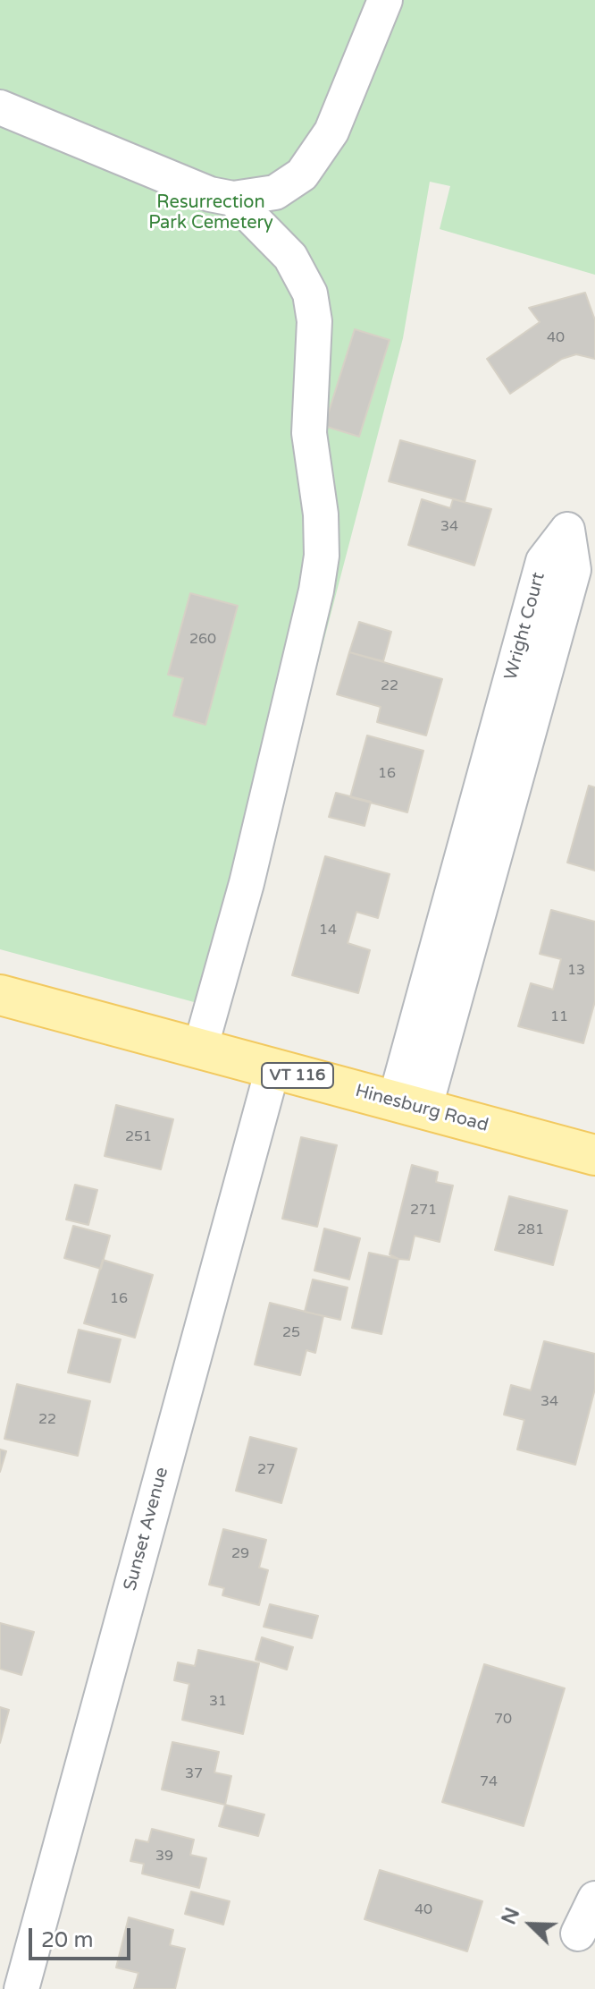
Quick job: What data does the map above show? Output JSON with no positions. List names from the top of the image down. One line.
{"streets":{"main road":["VT 116","Hinesburg Road"],"street":["Wright Court","Sunset Avenue"]},"crossings":[["Wright Court","Hinesburg Road"],["Hinesburg Road","Sunset Avenue"]],"parks":["Resurrection Park Cemetery"],"house_numbers":["40","34","260","22","16","14","13","11","251","271","281","16","25","34","22","27","29","31","70","37","74","39","40"],"scale_bar":"20 m","north":"top left"}
